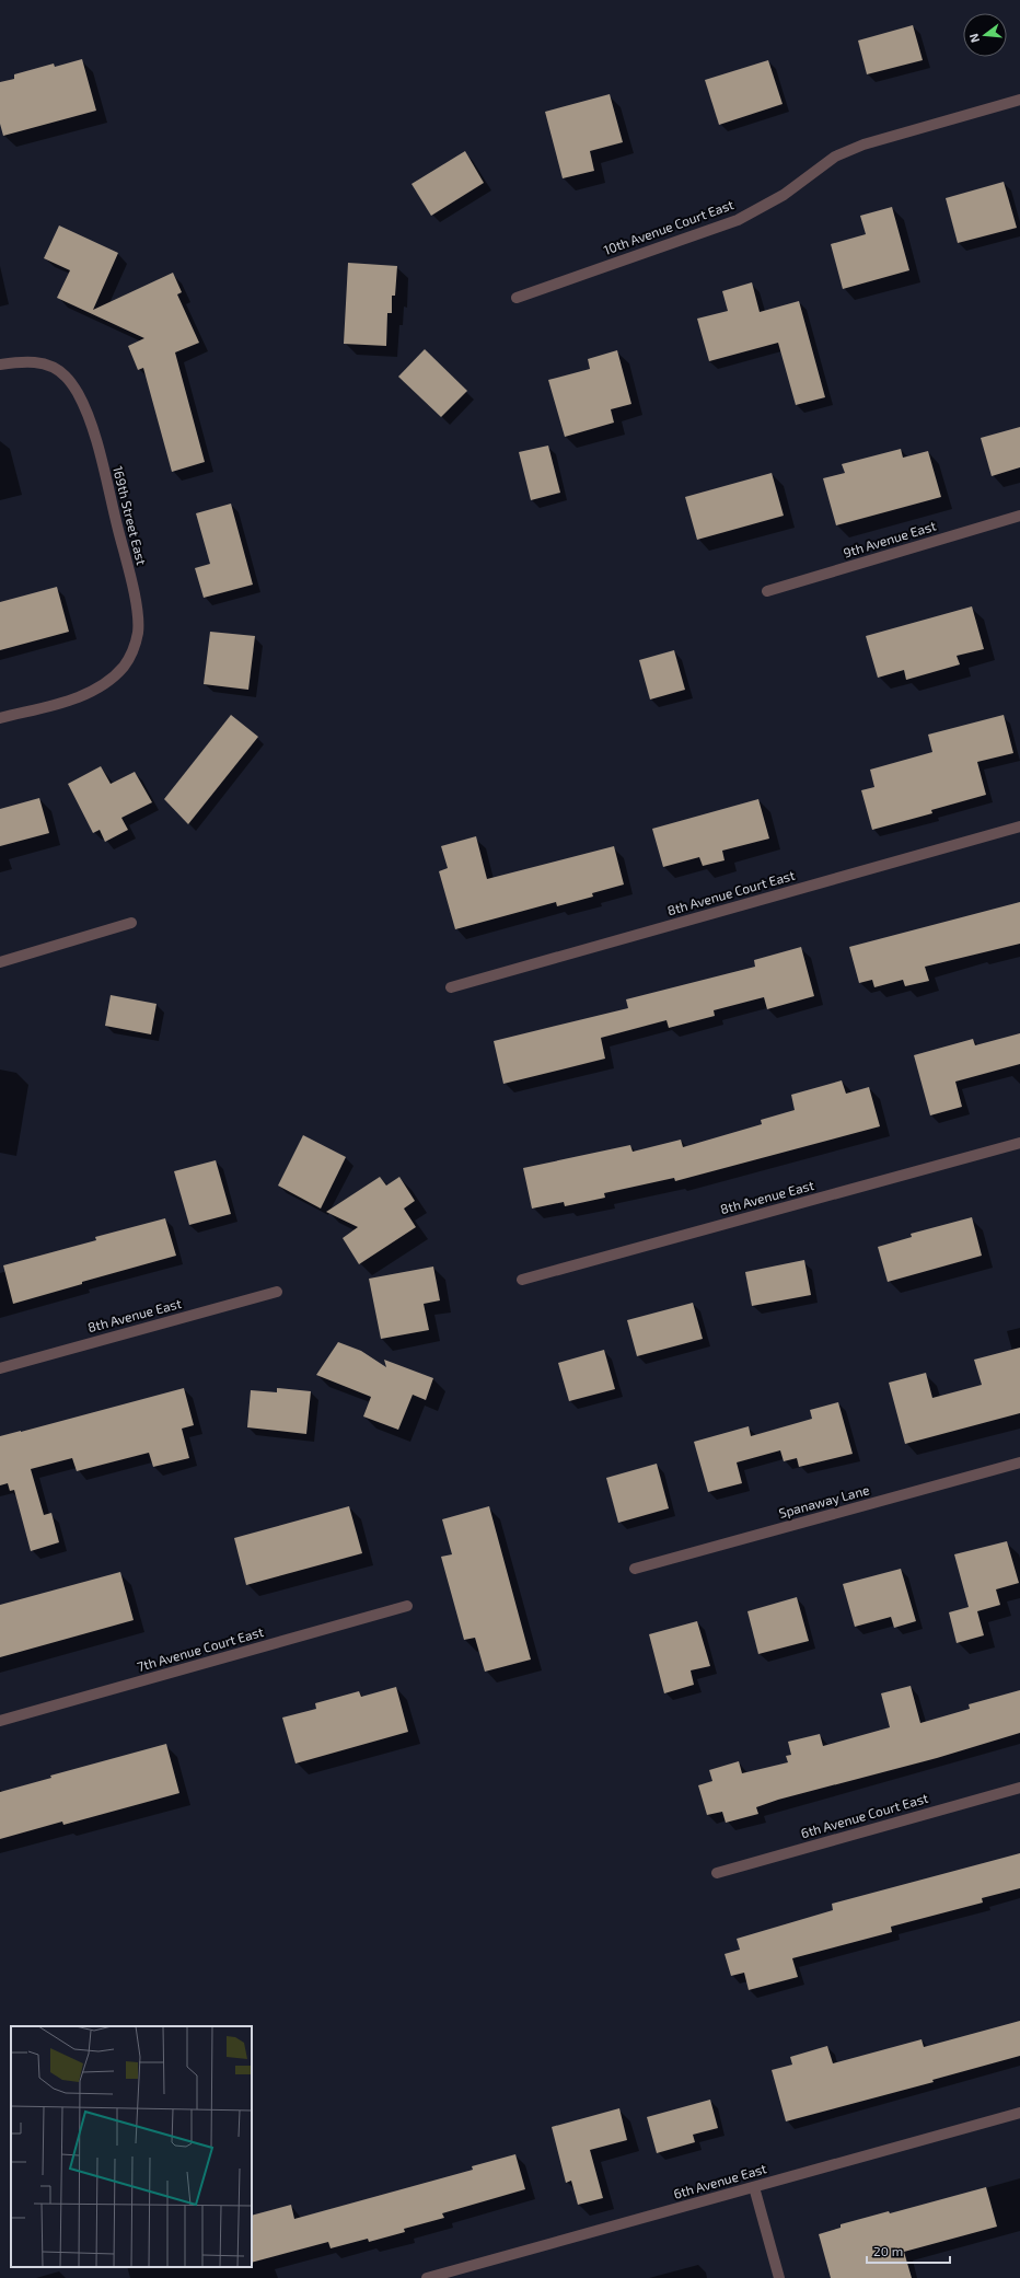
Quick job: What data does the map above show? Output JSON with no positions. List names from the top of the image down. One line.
{"streets":{"street":["10th Avenue Court East","169th Street East","9th Avenue East","8th Avenue Court East","8th Avenue East","Spanaway Lane","7th Avenue Court East","6th Avenue Court East","6th Avenue East"]},"scale_bar":"20 m","north":"left"}
